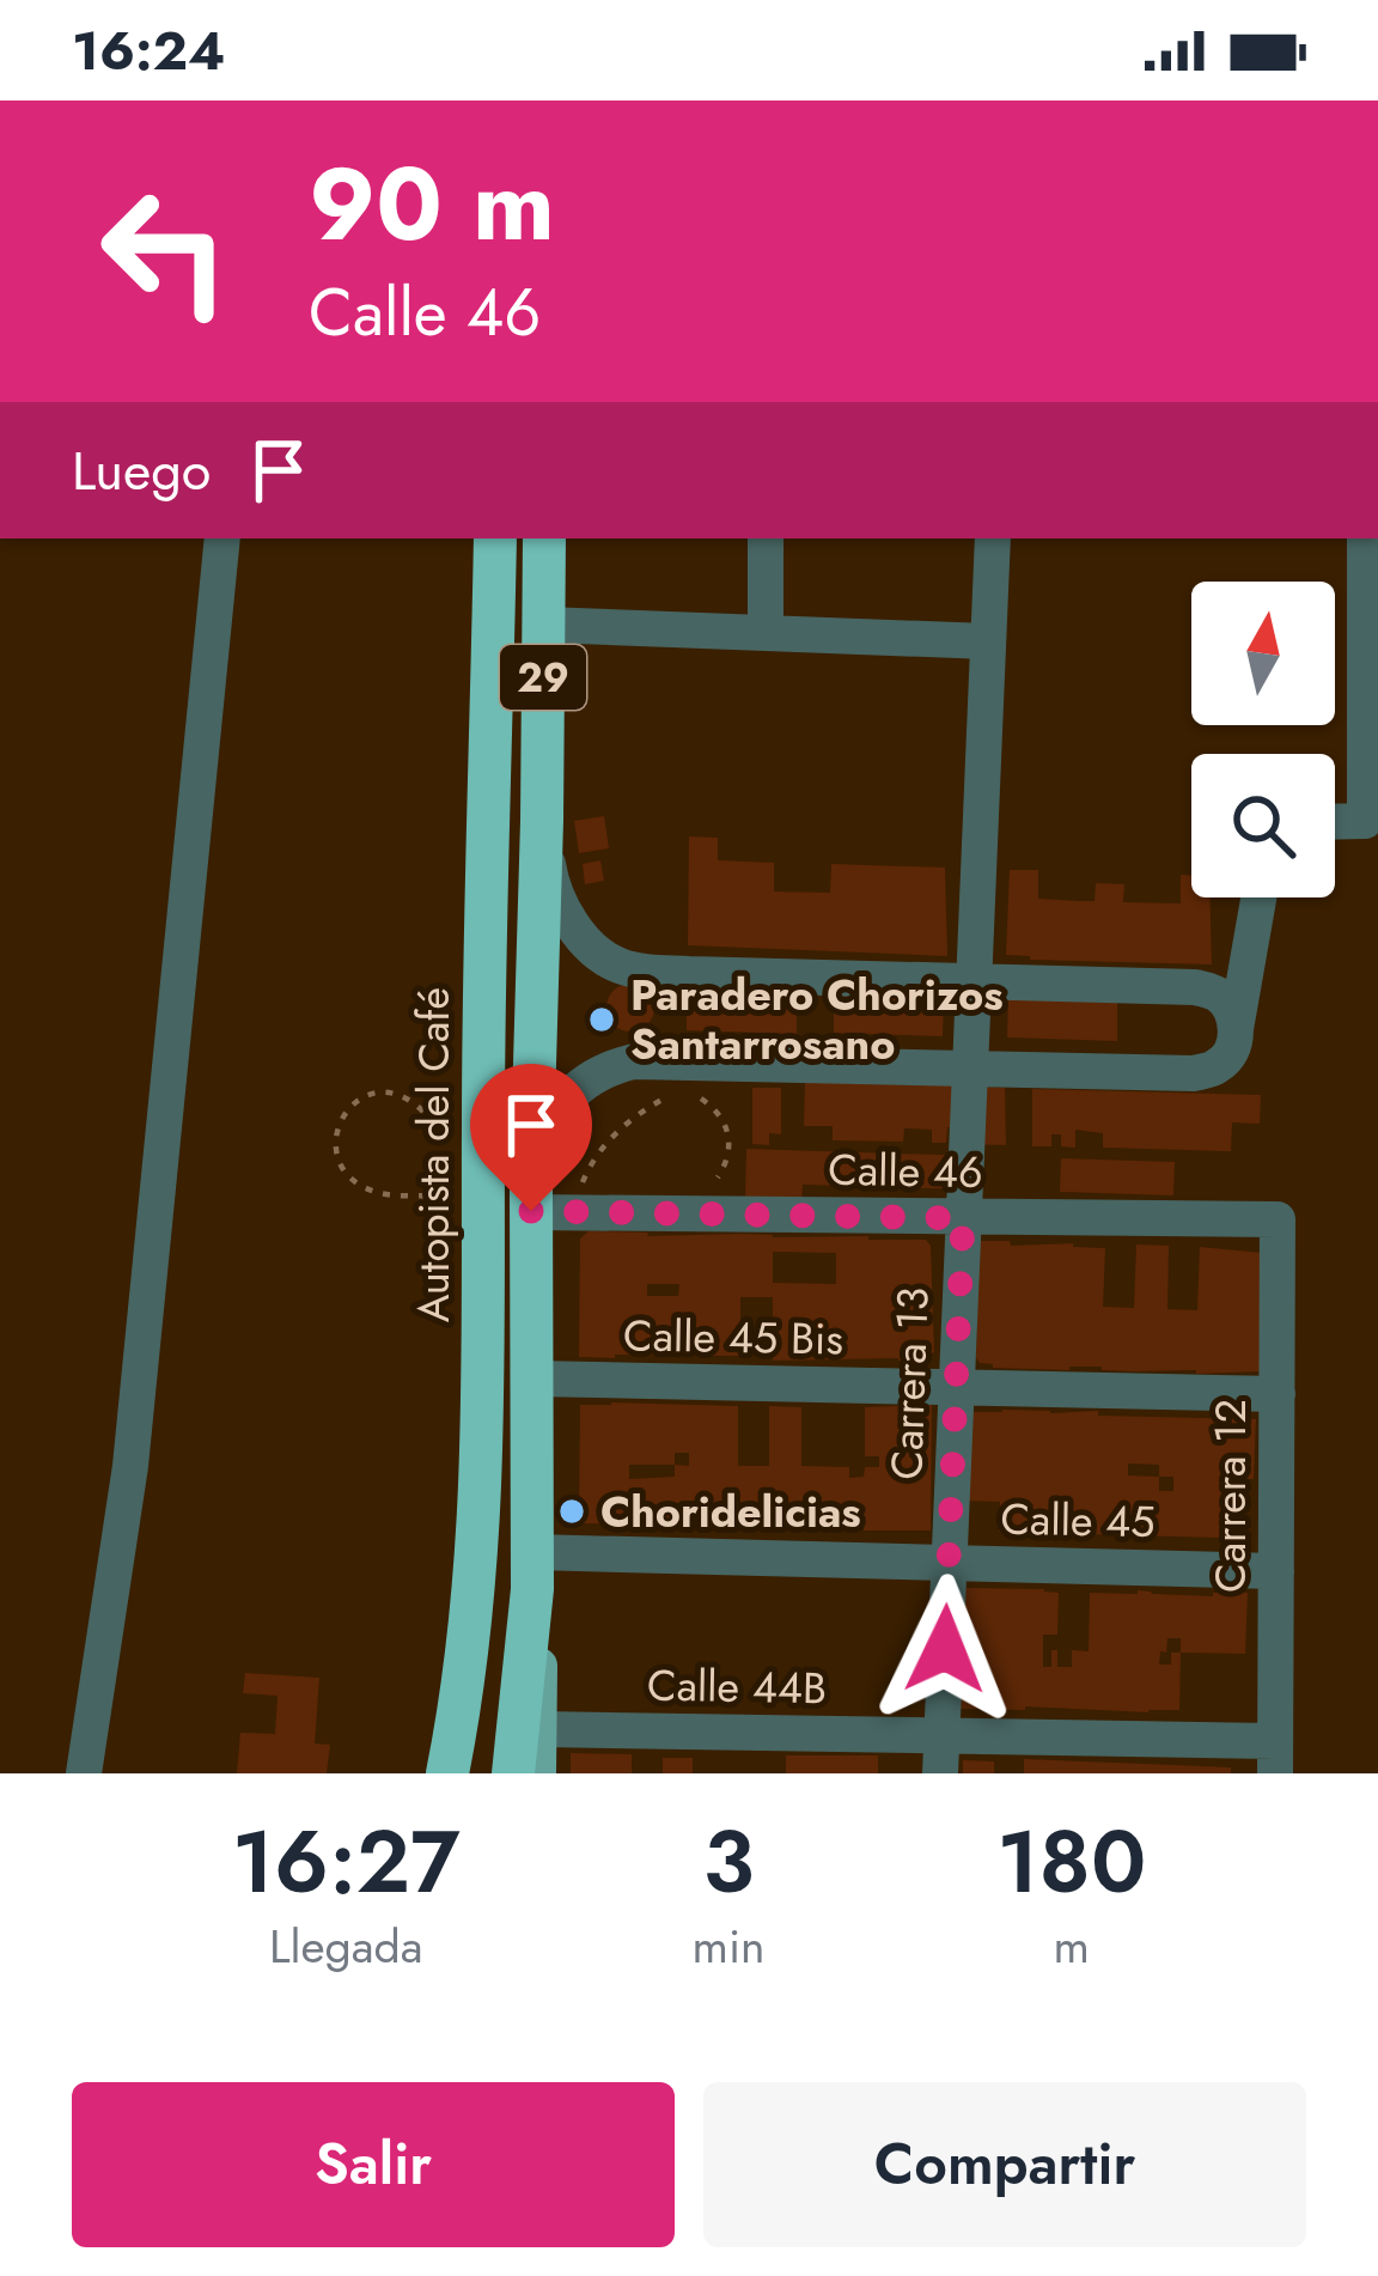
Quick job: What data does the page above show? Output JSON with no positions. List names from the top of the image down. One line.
{"streets":{"highway":["29","Autopista del Café"],"street":["Calle 46","Calle 45 Bis","Carrera 13","Carrera 12","Calle 45","Calle 44B"]},"crossings":[["29","Calle 46"],["29","Calle 45 Bis"],["29","Calle 45"],["Calle 46","Carrera 13"],["Calle 46","Carrera 12"],["Calle 45 Bis","Carrera 13"],["Calle 45 Bis","Carrera 12"],["Carrera 13","Calle 45"],["Carrera 13","Calle 44B"],["Carrera 12","Calle 45"],["Carrera 12","Calle 44B"]],"places":["Paradero Chorizos Santarrosano","Choridelicias"],"north":"top","page":{"status":"16:24","turn":["90 m","Calle 46"],"then":"Luego","eta":["16:27","Llegada","3","min","180","m"],"buttons":["Salir","Compartir"]}}
